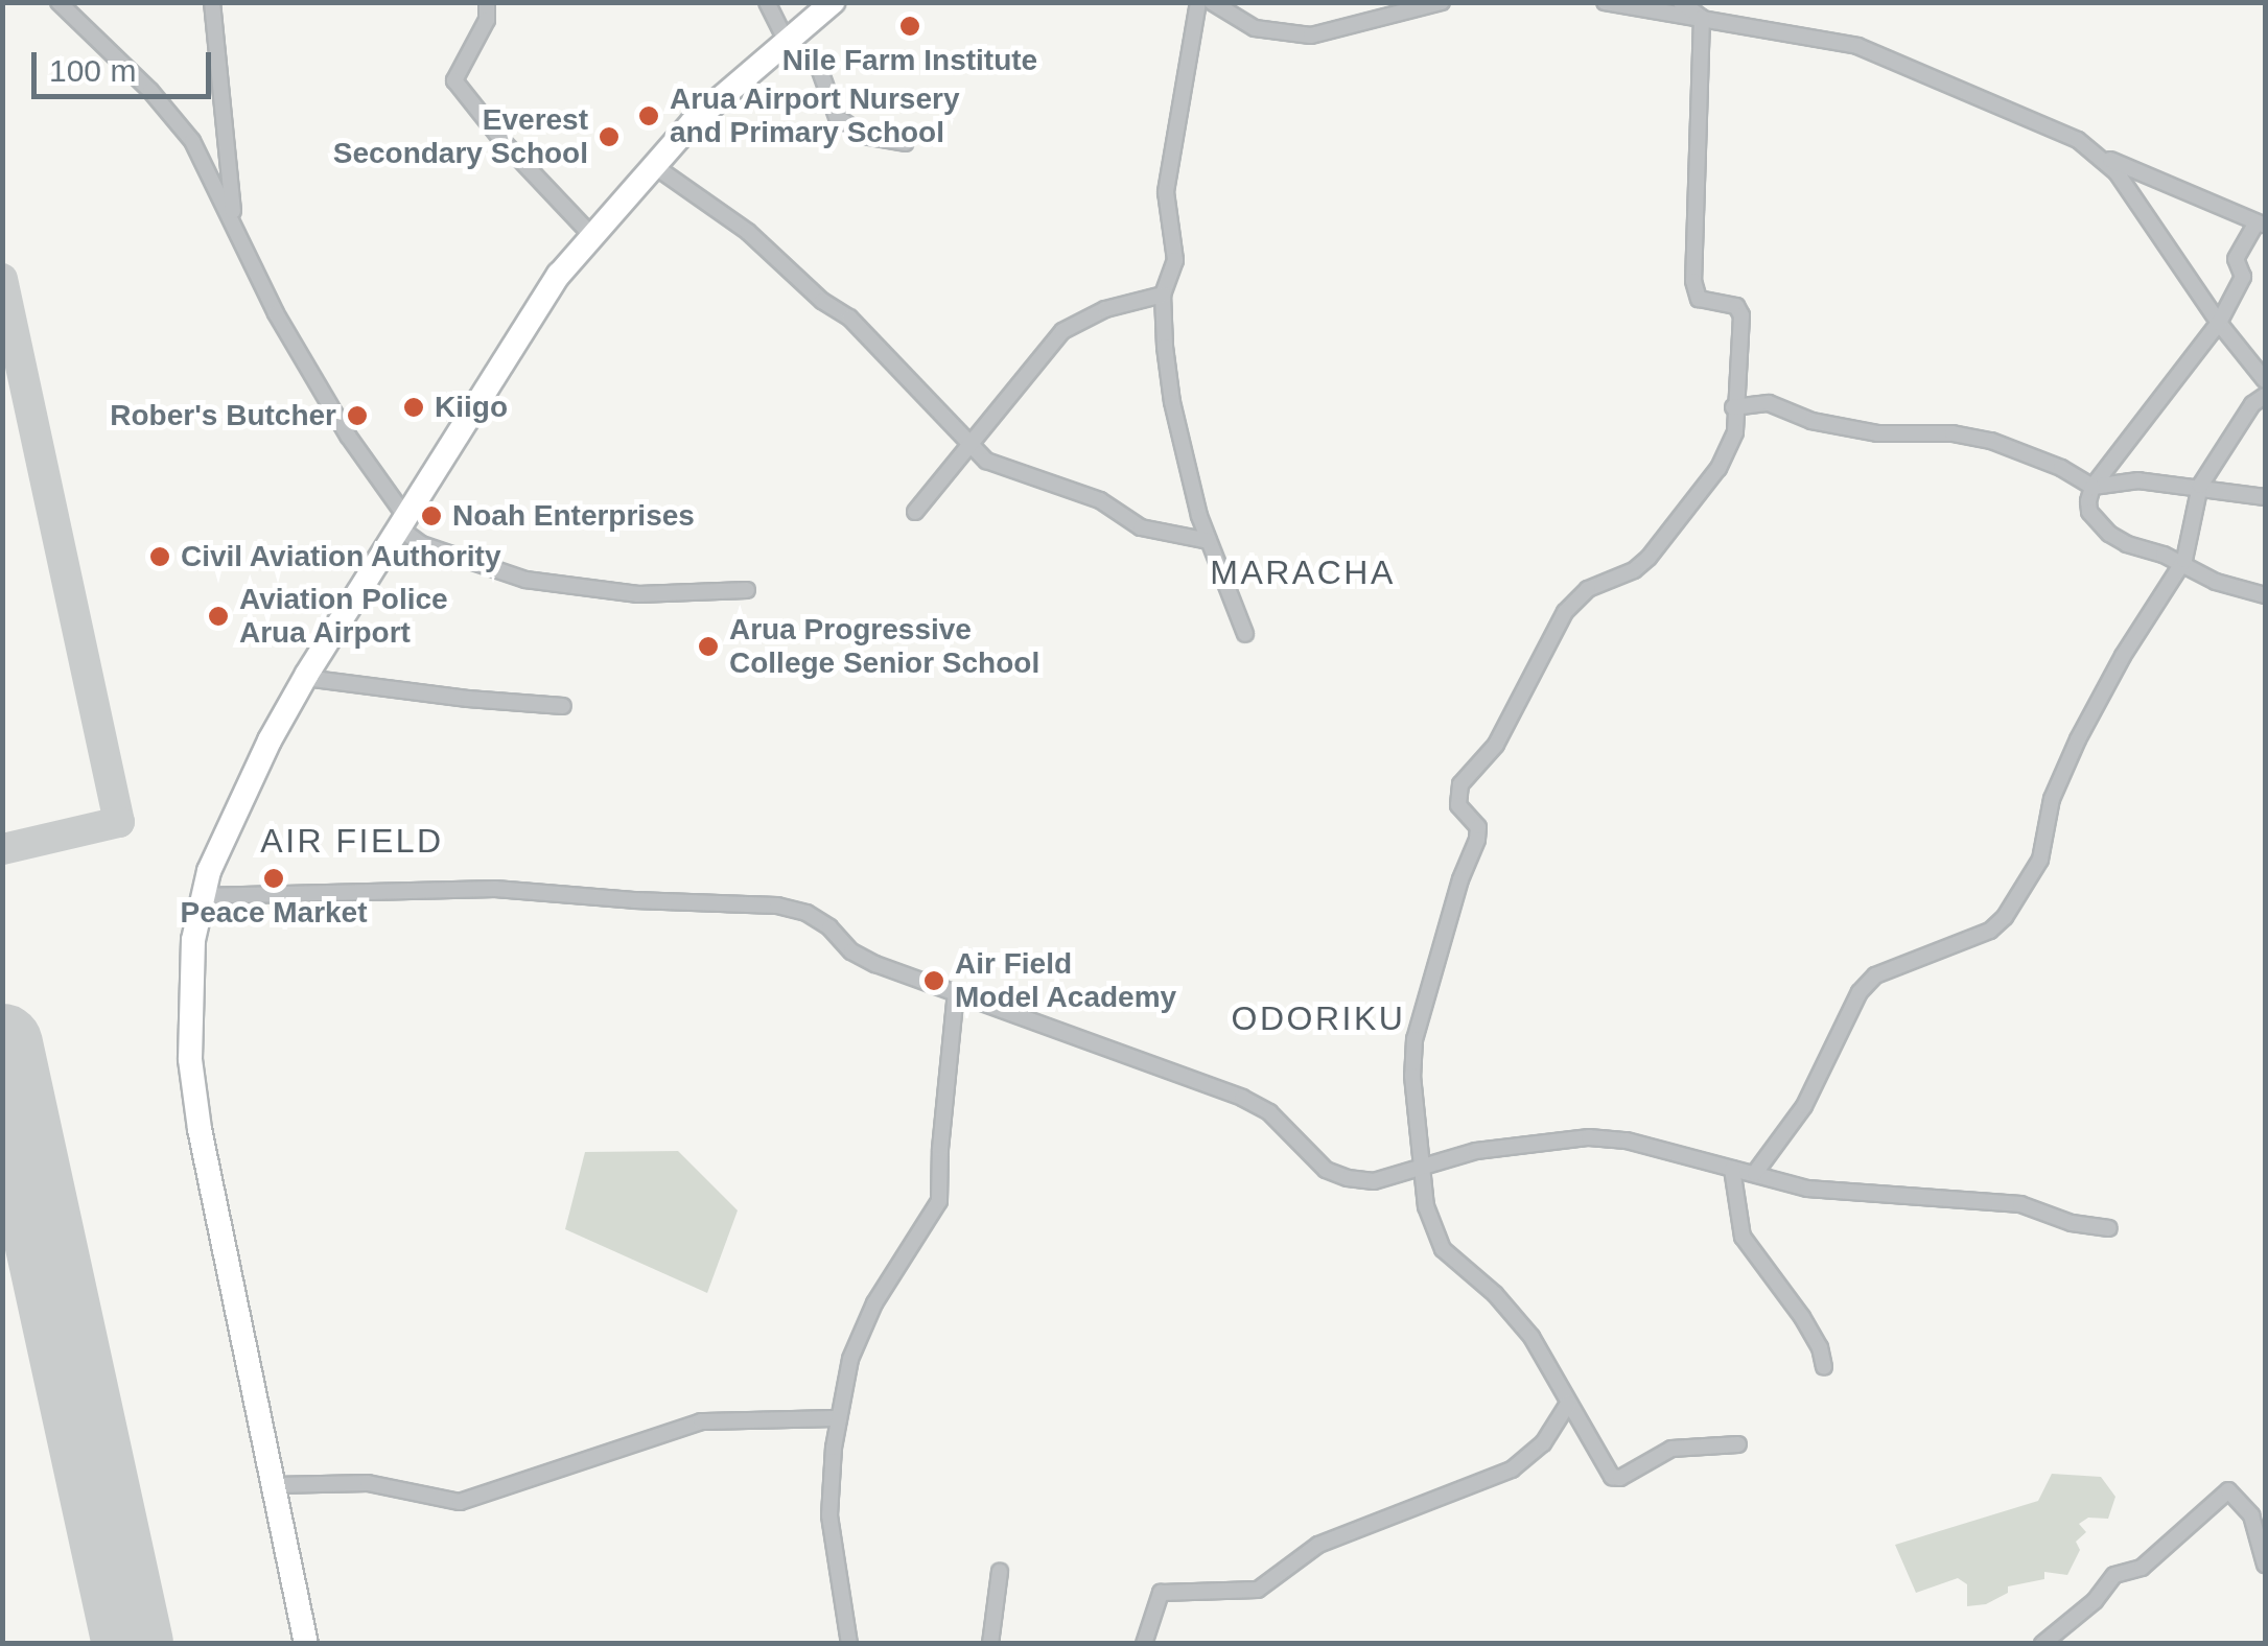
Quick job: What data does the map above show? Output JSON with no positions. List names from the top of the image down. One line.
{"districts":["MARACHA","AIR FIELD","ODORIKU"],"places":["Nile Farm Institute","Arua Airport Nursery and Primary School","Everest Secondary School","Kiigo","Rober's Butcher","Noah Enterprises","Civil Aviation Authority","Aviation Police Arua Airport","Arua Progressive College Senior School","Peace Market","Air Field Model Academy"],"scale_bar":"100 m"}
